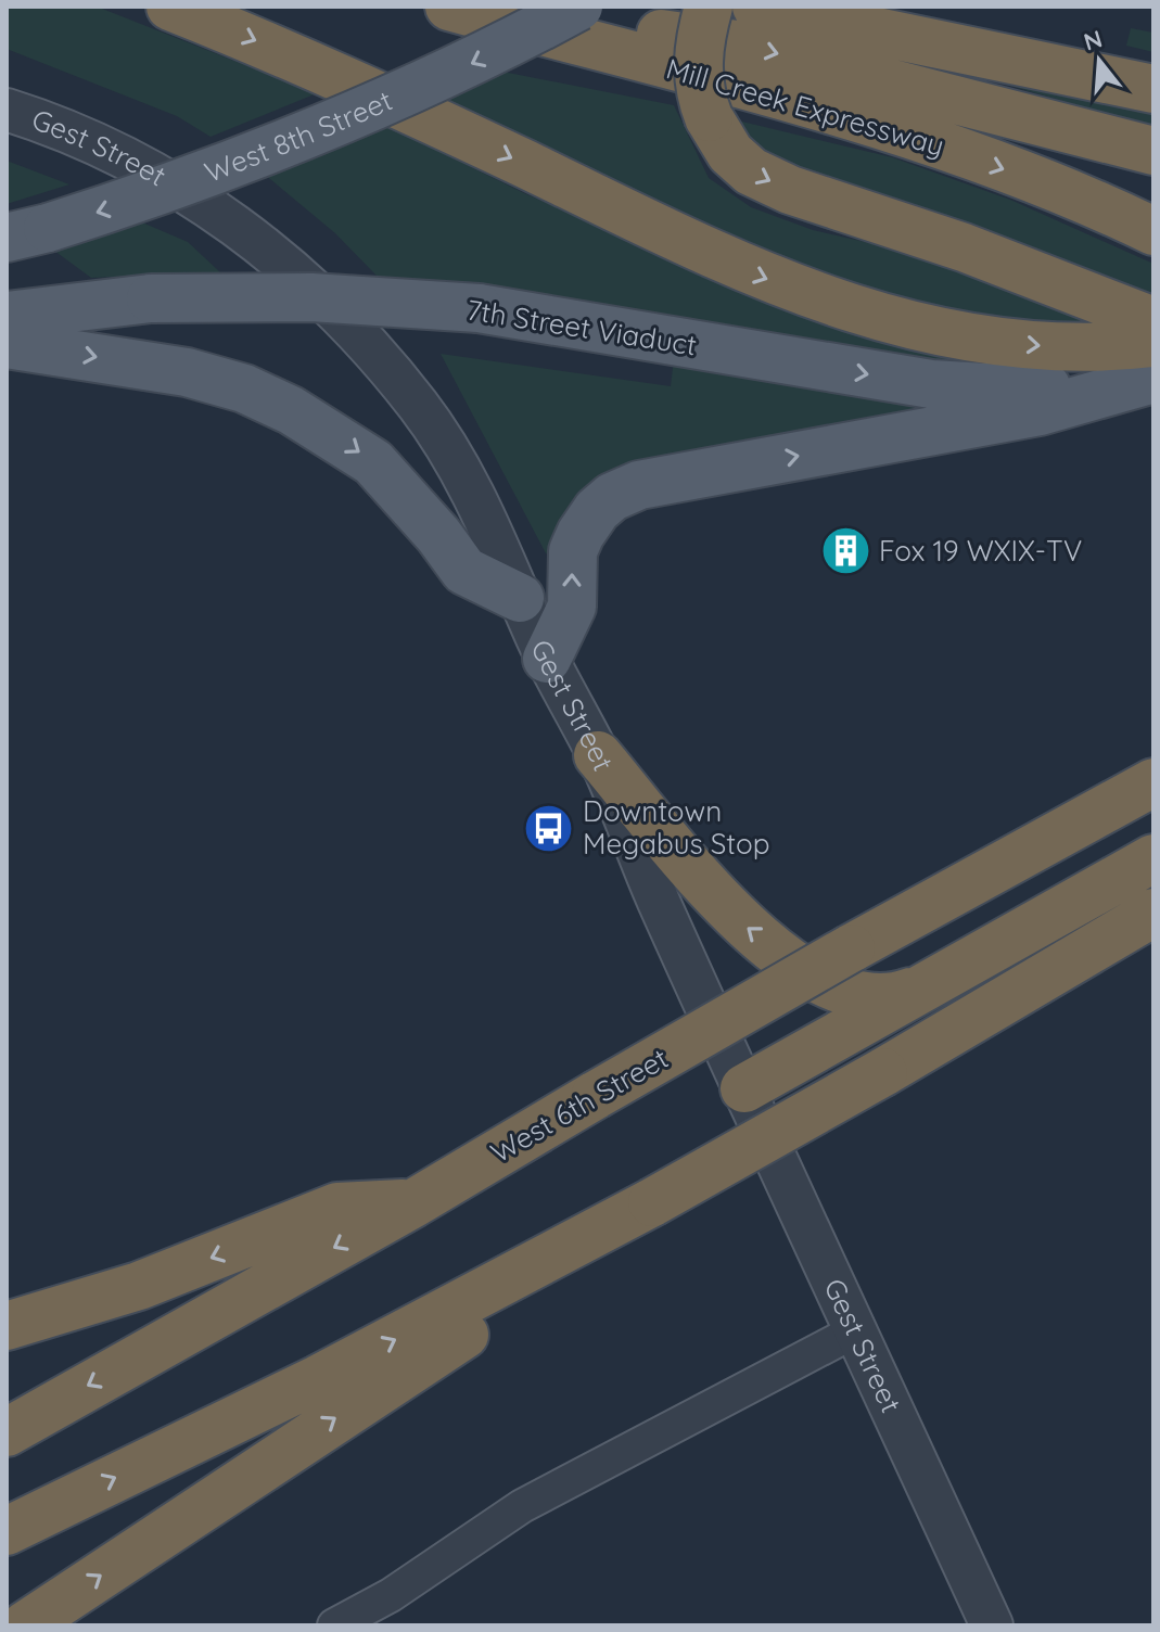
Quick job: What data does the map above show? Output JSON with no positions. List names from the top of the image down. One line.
{"streets":{"highway":["Mill Creek Expressway","West 6th Street"],"main road":["West 8th Street","7th Street Viaduct"],"street":["Gest Street"]},"one_way":["West 8th Street","7th Street Viaduct"],"places":{"building":["Fox 19 WXIX-TV"],"bus stop":["Downtown Megabus Stop"]},"north":"top"}
